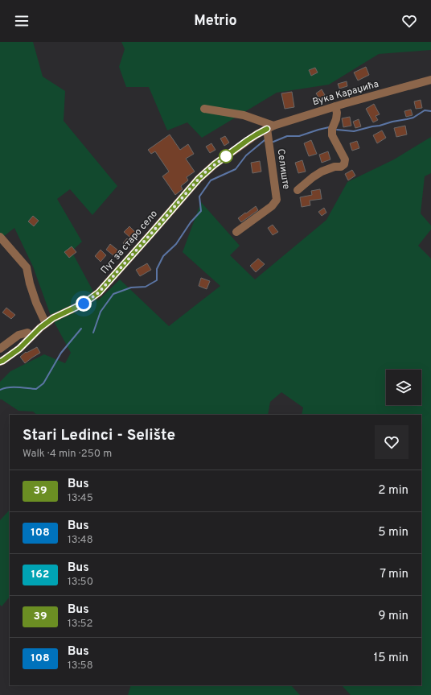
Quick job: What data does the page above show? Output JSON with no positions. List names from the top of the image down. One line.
{"streets":{"street":["Вука Караџића","Селиште","Пут за старо село"]},"crossings":[["Вука Караџића","Селиште"],["Вука Караџића","Пут за старо село"],["Селиште","Пут за старо село"]],"lines":["bus line 39"],"page":{"header":"Metrio","heading":["Stari Ledinci - Selište","Walk · 4 min · 250 m"],"list":[{"mark":"39","name":"Bus","note":"13:45","value":"2 min"},{"mark":"108","name":"Bus","note":"13:48","value":"5 min"},{"mark":"162","name":"Bus","note":"13:50","value":"7 min"},{"mark":"39","name":"Bus","note":"13:52","value":"9 min"},{"mark":"108","name":"Bus","note":"13:58","value":"15 min"}]}}
